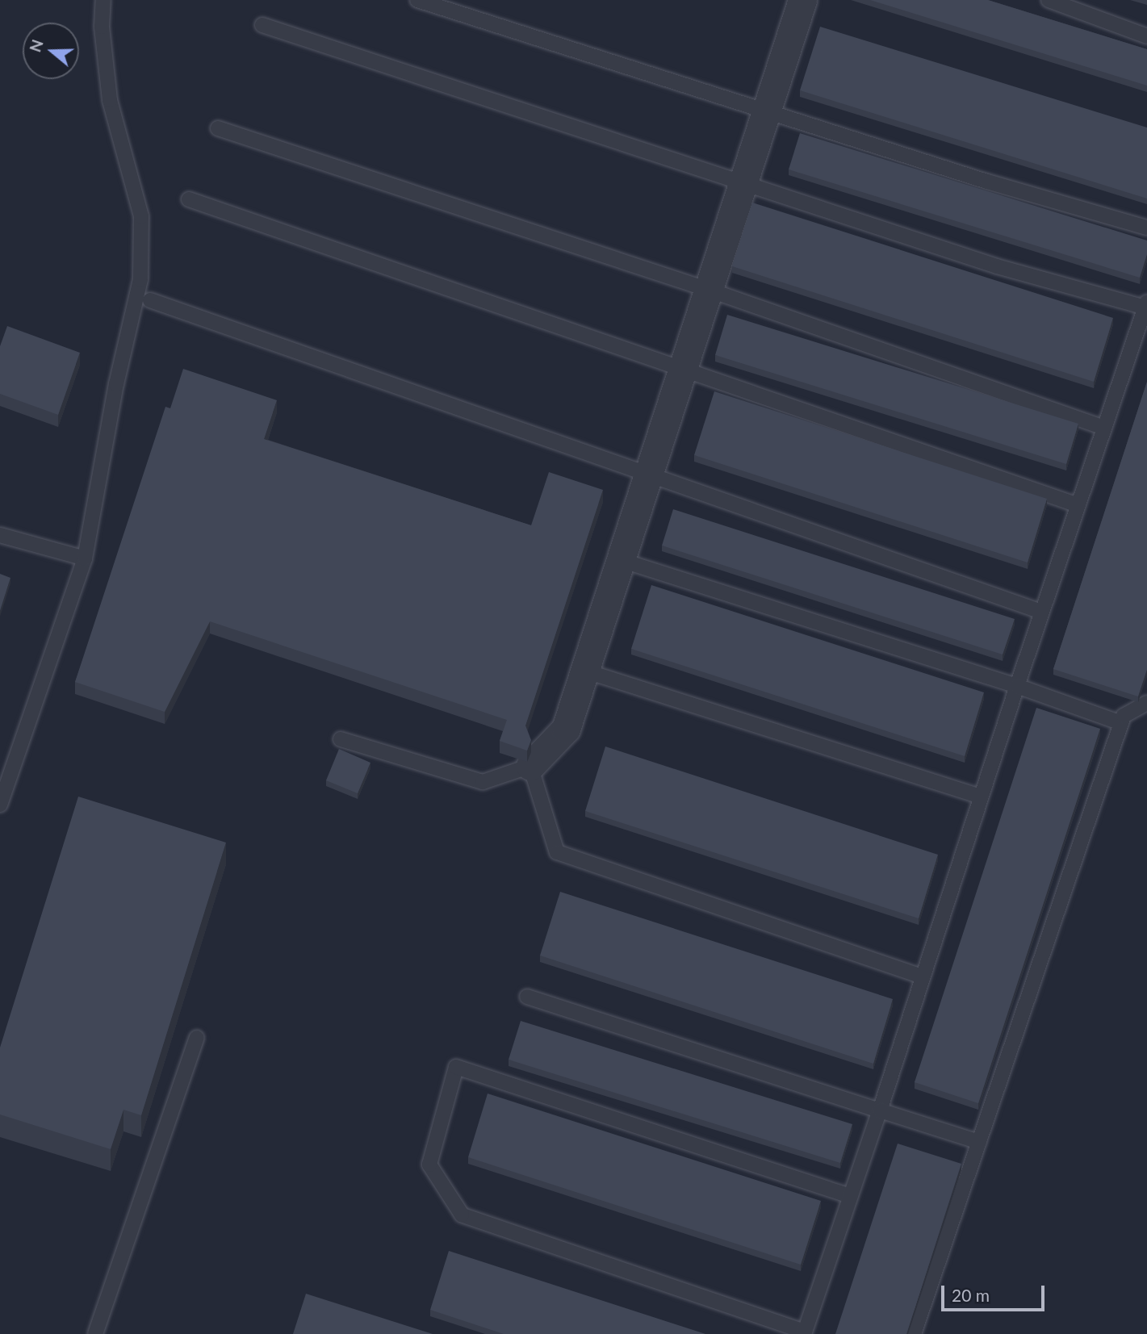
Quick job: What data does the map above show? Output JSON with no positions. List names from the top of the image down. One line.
{"scale_bar":"20 m","north":"left"}
